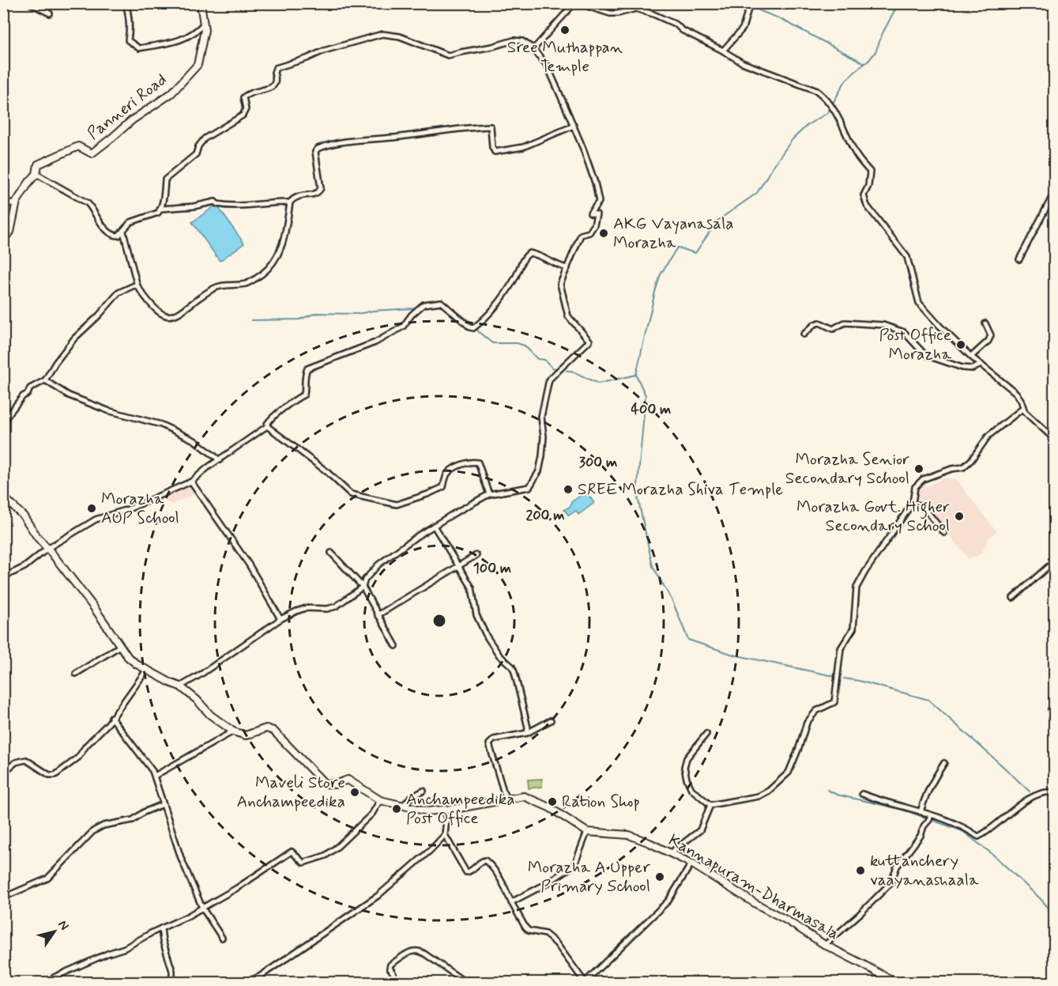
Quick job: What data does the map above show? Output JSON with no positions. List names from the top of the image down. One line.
{"streets":{"main road":["Panneri Road","Kannapuram-Dharmasala"]},"places":["Sree Muthappan Temple","AKG Vayanasala Morazha","Post Office Morazha","Morazha Senior Secondary School","SREE Morazha Shiva Temple","Morazha AUP School","Morazha Govt. Higher Secondary School","Maveli Store Anchampeedika","Ration Shop","Anchampeedika Post Office","kuttanchery vaayanashaala","Morazha A Upper Primary School"],"north":"top right","rings":["400 m","300 m","200 m","100 m"]}
